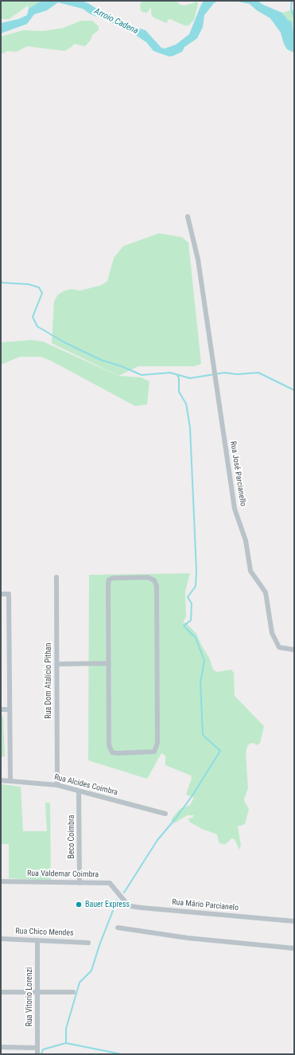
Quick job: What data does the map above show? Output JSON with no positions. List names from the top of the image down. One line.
{"streets":{"street":["Rua José Parcianello","Rua Dom Atalício Pithan","Rua Alcides Coimbra","Beco Coimbra","Rua Valdemar Coimbra","Rua Mário Parcianelo","Rua Chico Mendes","Rua Vitorio Lorenzi"]},"crossings":[["Rua Dom Atalício Pithan","Rua Alcides Coimbra"],["Rua Alcides Coimbra","Beco Coimbra"],["Beco Coimbra","Rua Valdemar Coimbra"],["Rua Valdemar Coimbra","Rua Mário Parcianelo"],["Rua Chico Mendes","Rua Vitorio Lorenzi"]],"water":["Arroio Cadena"],"places":["Bauer Express"]}
